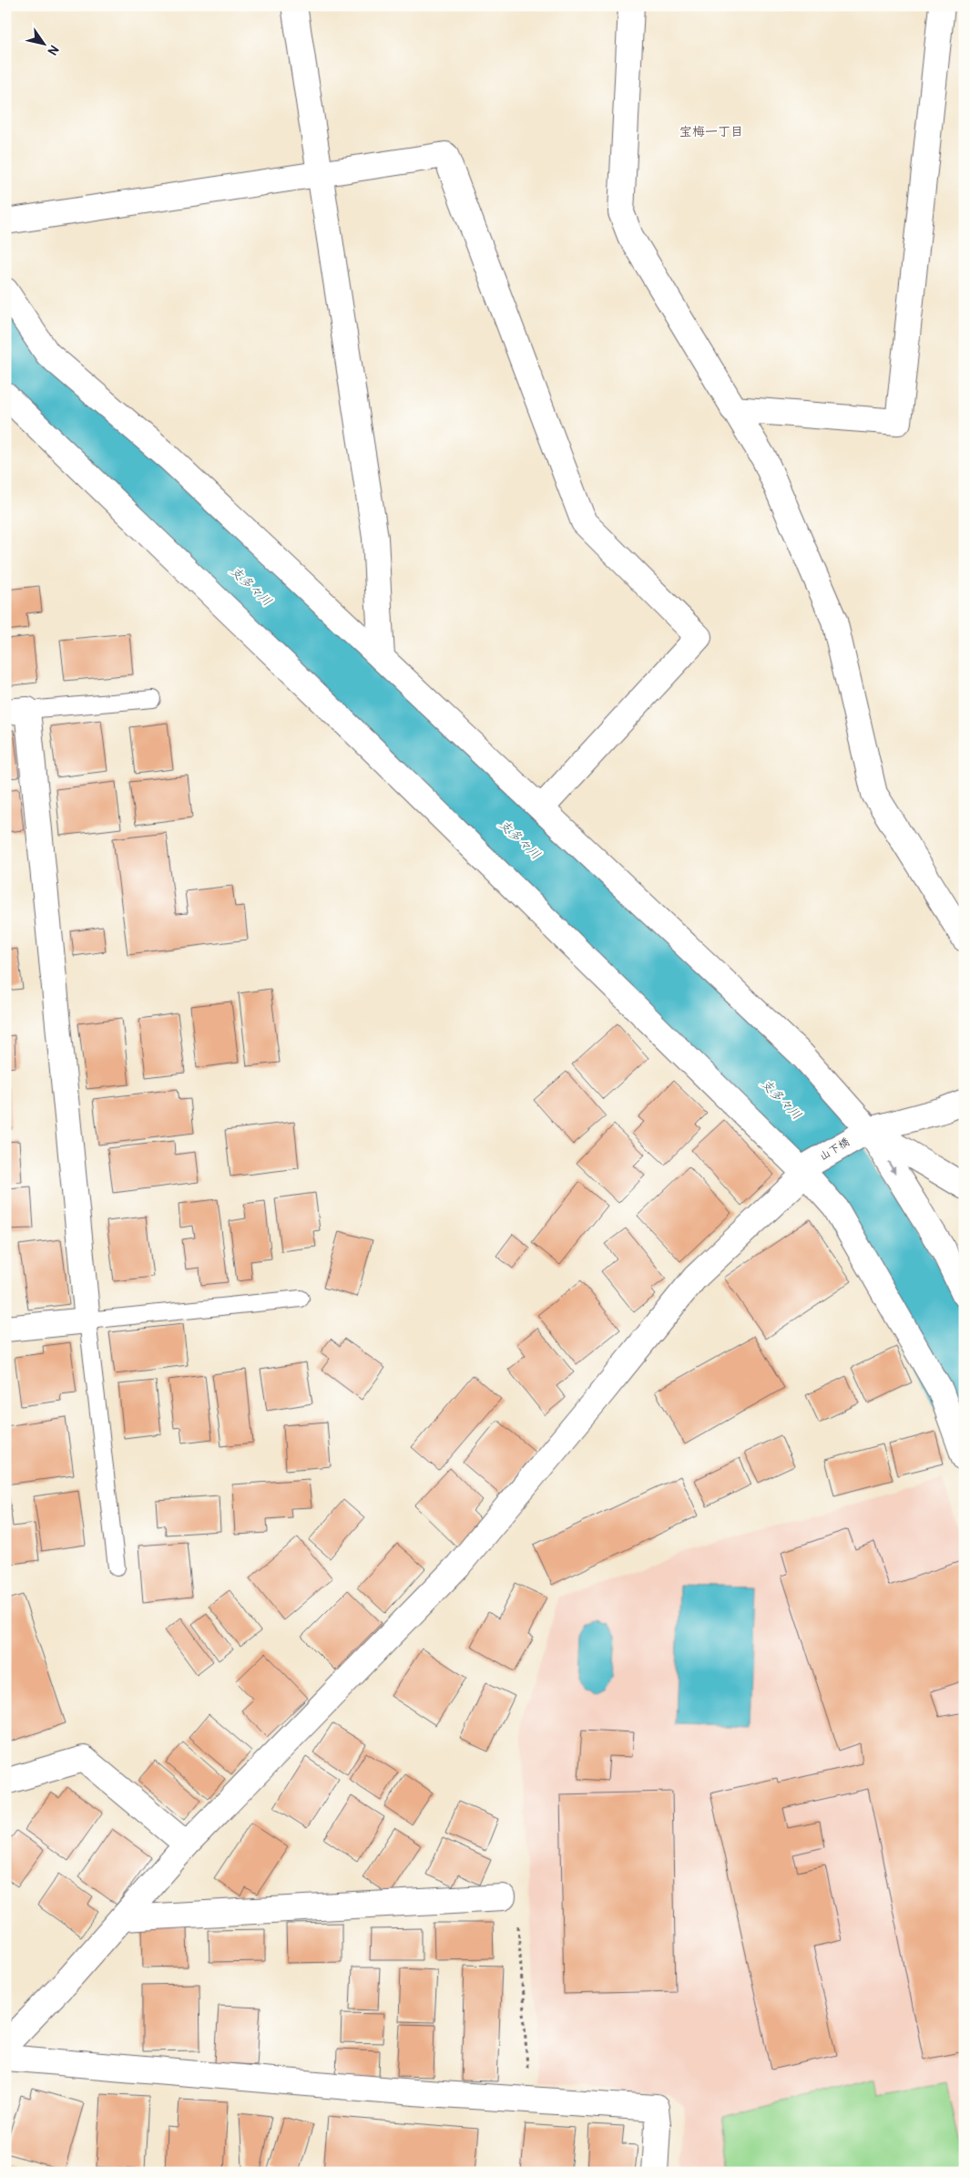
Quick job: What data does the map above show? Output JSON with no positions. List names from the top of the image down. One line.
{"streets":{"street":["山下橋"]},"districts":["宝梅一丁目"],"water":["支多々川"],"north":"bottom right"}
